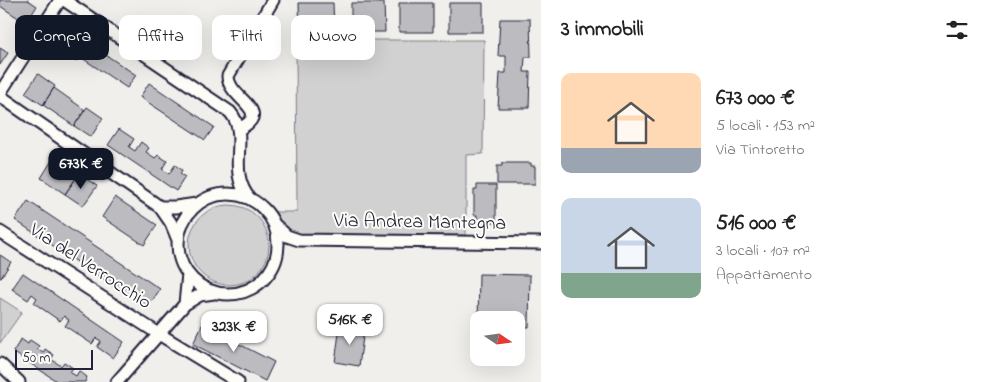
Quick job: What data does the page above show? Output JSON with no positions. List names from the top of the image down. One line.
{"streets":{"street":["Via Andrea Mantegna","Via del Verrocchio"]},"scale_bar":"50 m","north":"right","page":{"heading":"3 immobili","chip":["Compra","Affitta","Filtri","Nuovo"],"list":[{"name":"673 000 €","note":"5 locali · 153 m² · Via Tintoretto"},{"name":"516 000 €","note":"3 locali · 107 m² · Appartamento"}],"price":["673K €","516K €","323K €"],"scale":"50 m"}}
